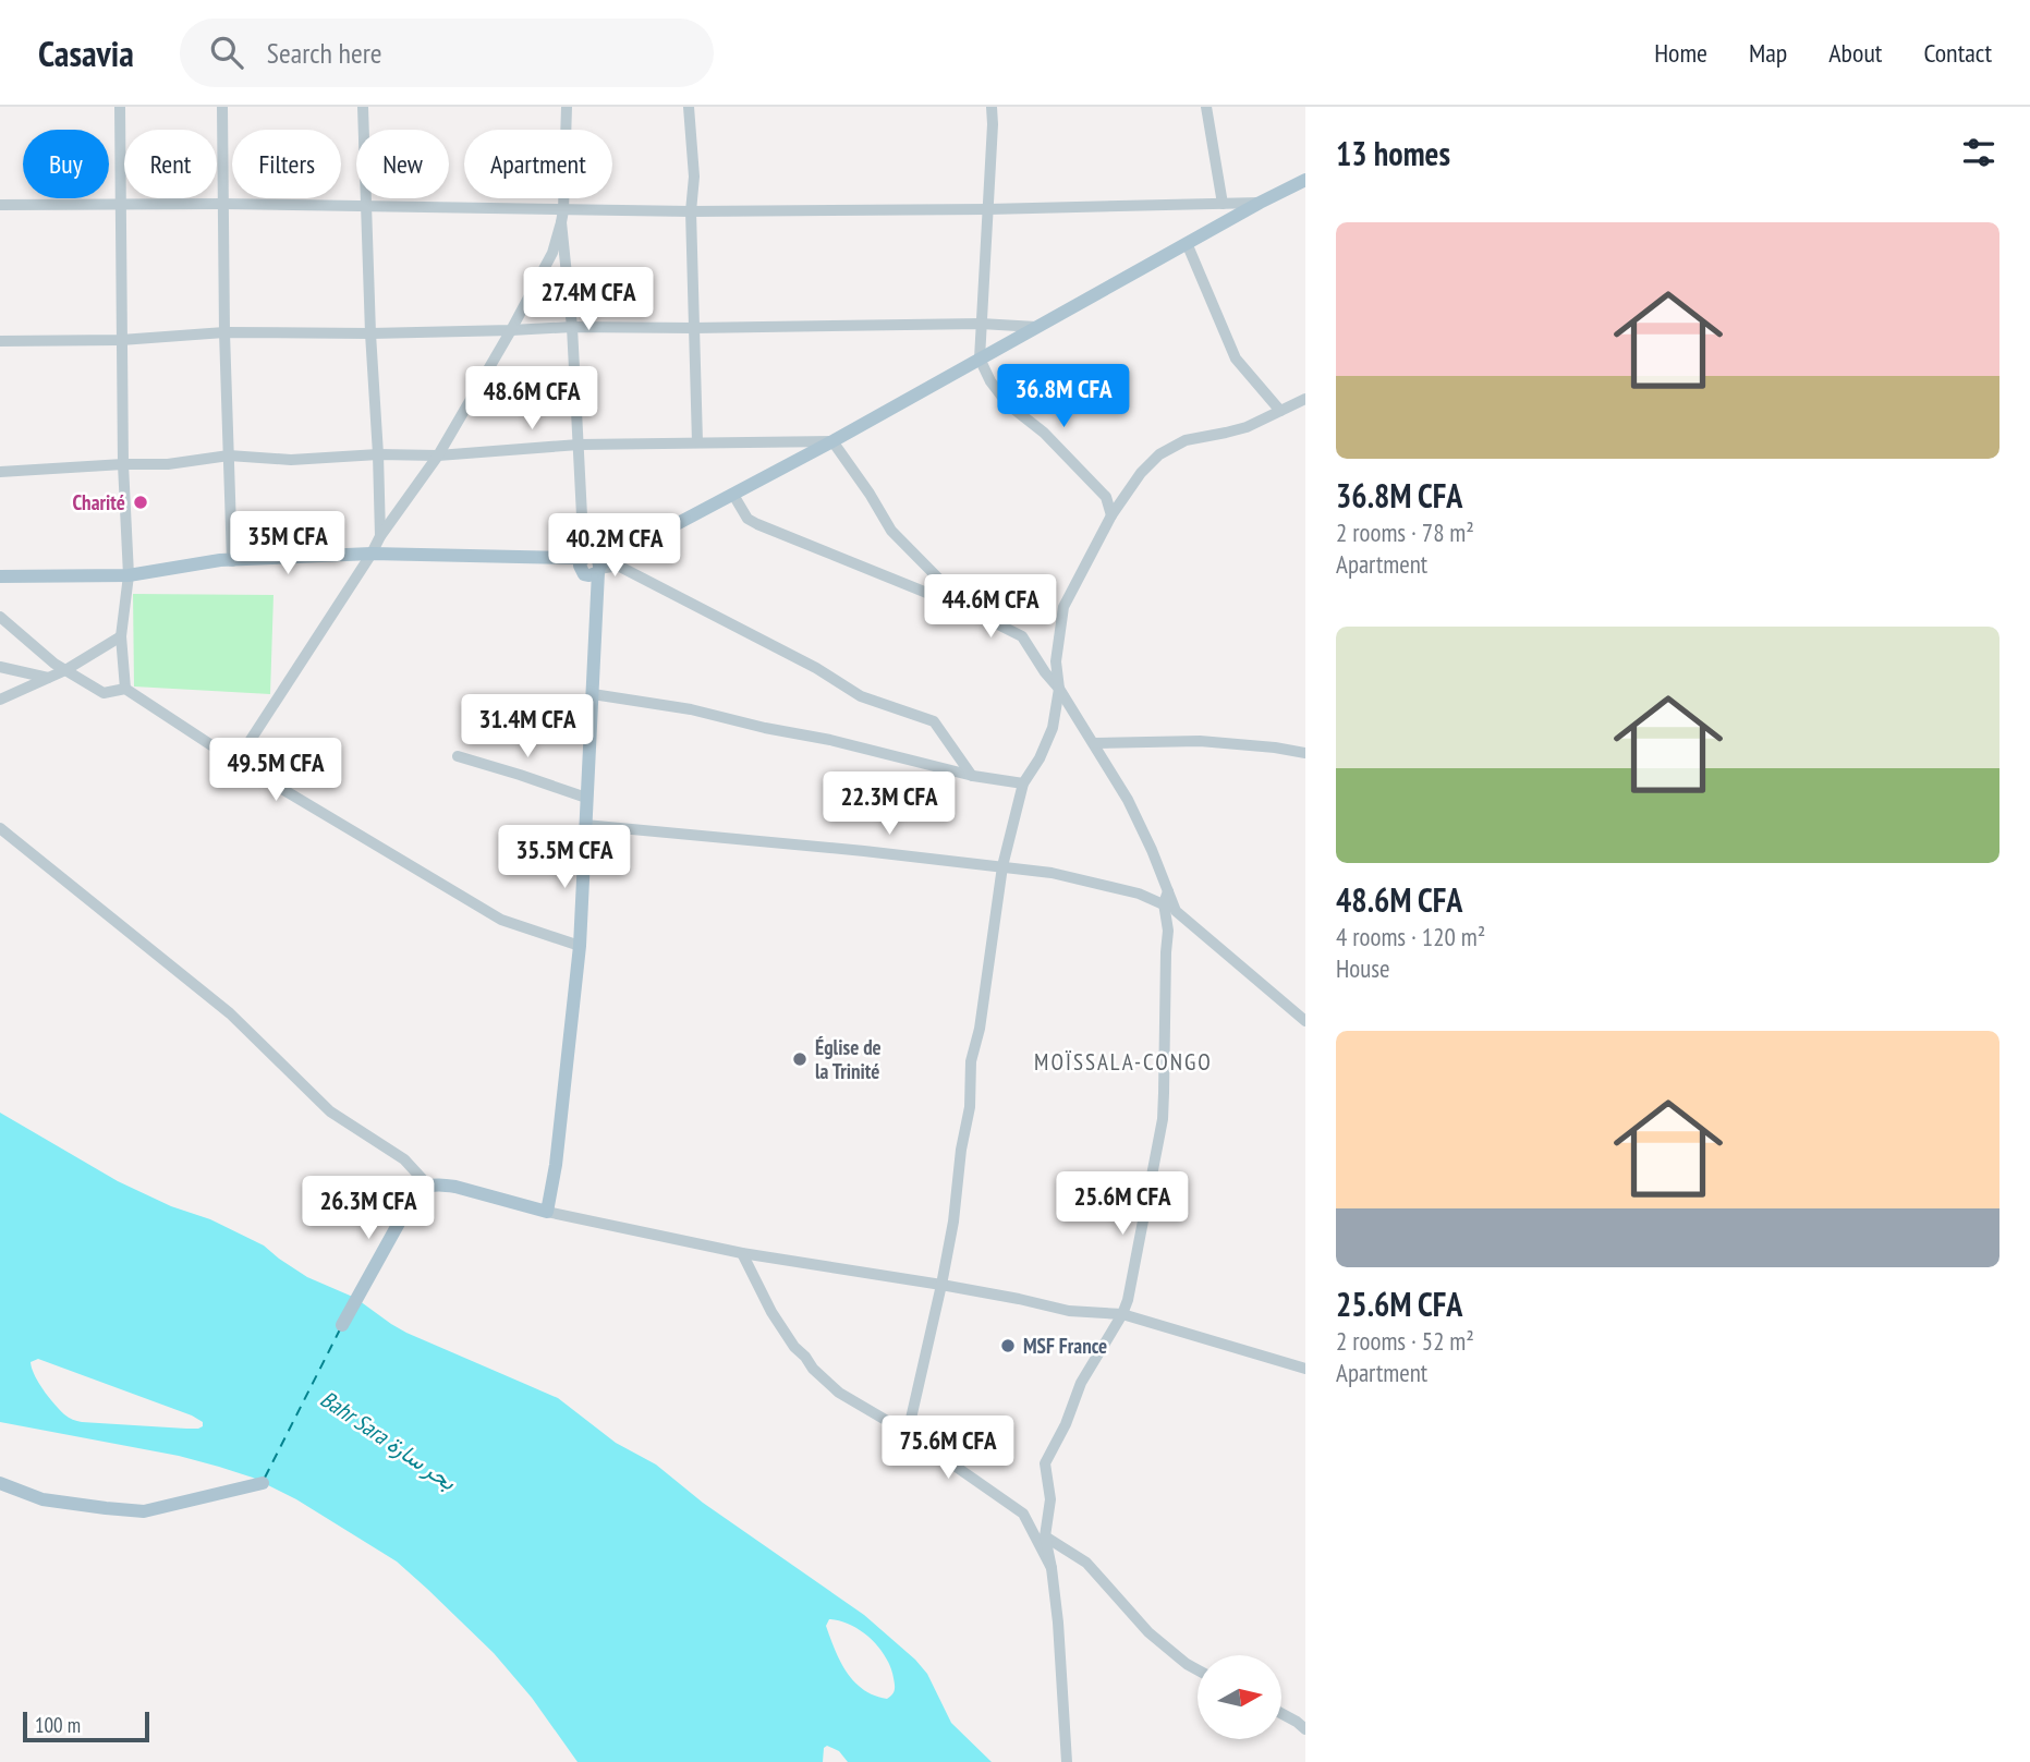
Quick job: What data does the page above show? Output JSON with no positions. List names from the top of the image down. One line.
{"districts":["MOÏSSALA-CONGO"],"water":["Bahr Sara بحر سارة"],"places":["Charité","Église de la Trinité","MSF France"],"scale_bar":"100 m","north":"right","page":{"header":"Casavia","search":"Search here","nav":["Home","Map","About","Contact"],"heading":"13 homes","chip":["Buy","Rent","Filters","New","Apartment"],"list":[{"name":"36.8M CFA","note":"2 rooms · 78 m² · Apartment"},{"name":"48.6M CFA","note":"4 rooms · 120 m² · House"},{"name":"25.6M CFA","note":"2 rooms · 52 m² · Apartment"}],"price":["27.4M CFA","36.8M CFA","48.6M CFA","35M CFA","40.2M CFA","44.6M CFA","31.4M CFA","49.5M CFA","22.3M CFA","35.5M CFA","25.6M CFA","26.3M CFA","75.6M CFA"],"scale":"100 m"}}
